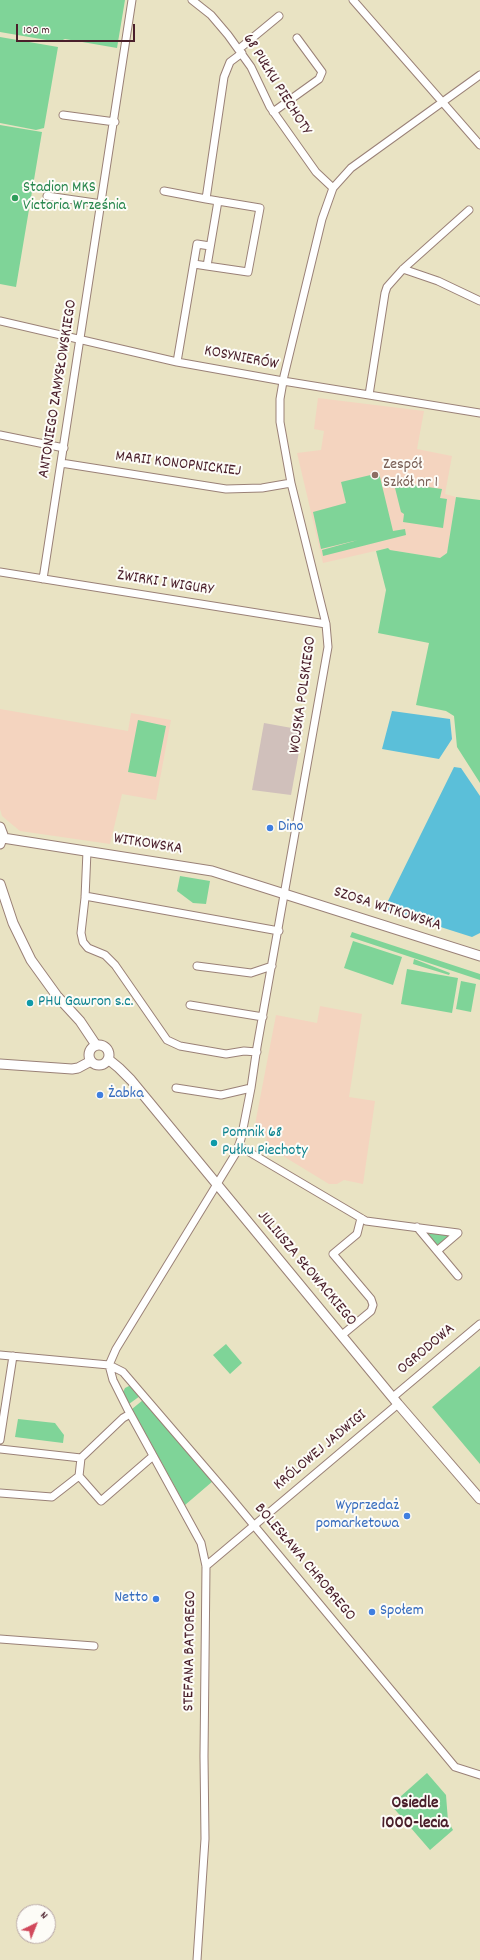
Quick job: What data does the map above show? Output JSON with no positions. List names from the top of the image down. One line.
{"streets":{"street":["68 PUŁKU PIECHOTY","KOSYNIERÓW","ANTONIEGO ZAMYSŁOWSKIEGO","MARII KONOPNICKIEJ","ŻWIRKI I WIGURY","WOJSKA POLSKIEGO","WITKOWSKA","SZOSA WITKOWSKA","JULIUSZA SŁOWACKIEGO","OGRODOWA","KRÓLOWEJ JADWIGI","BOLESŁAWA CHROBREGO","STEFANA BATOREGO"]},"crossings":[["68 PUŁKU PIECHOTY","WOJSKA POLSKIEGO"],["KOSYNIERÓW","ANTONIEGO ZAMYSŁOWSKIEGO"],["KOSYNIERÓW","WOJSKA POLSKIEGO"],["ANTONIEGO ZAMYSŁOWSKIEGO","MARII KONOPNICKIEJ"],["ANTONIEGO ZAMYSŁOWSKIEGO","ŻWIRKI I WIGURY"],["MARII KONOPNICKIEJ","WOJSKA POLSKIEGO"],["ŻWIRKI I WIGURY","WOJSKA POLSKIEGO"],["WOJSKA POLSKIEGO","WITKOWSKA"],["WOJSKA POLSKIEGO","SZOSA WITKOWSKA"],["WOJSKA POLSKIEGO","JULIUSZA SŁOWACKIEGO"],["WOJSKA POLSKIEGO","BOLESŁAWA CHROBREGO"],["WOJSKA POLSKIEGO","STEFANA BATOREGO"],["WITKOWSKA","SZOSA WITKOWSKA"],["JULIUSZA SŁOWACKIEGO","OGRODOWA"],["JULIUSZA SŁOWACKIEGO","KRÓLOWEJ JADWIGI"],["OGRODOWA","KRÓLOWEJ JADWIGI"],["KRÓLOWEJ JADWIGI","BOLESŁAWA CHROBREGO"],["KRÓLOWEJ JADWIGI","STEFANA BATOREGO"],["BOLESŁAWA CHROBREGO","STEFANA BATOREGO"]],"districts":["Osiedle 1000-lecia"],"places":["Stadion MKS Victoria Września","Zespół Szkół nr 1","Dino","PHU Gawron s.c.","Żabka","Pomnik 68 Pułku Piechoty","Wyprzedaż pomarketowa","Netto","Społem"],"scale_bar":"100 m","north":"top right"}
